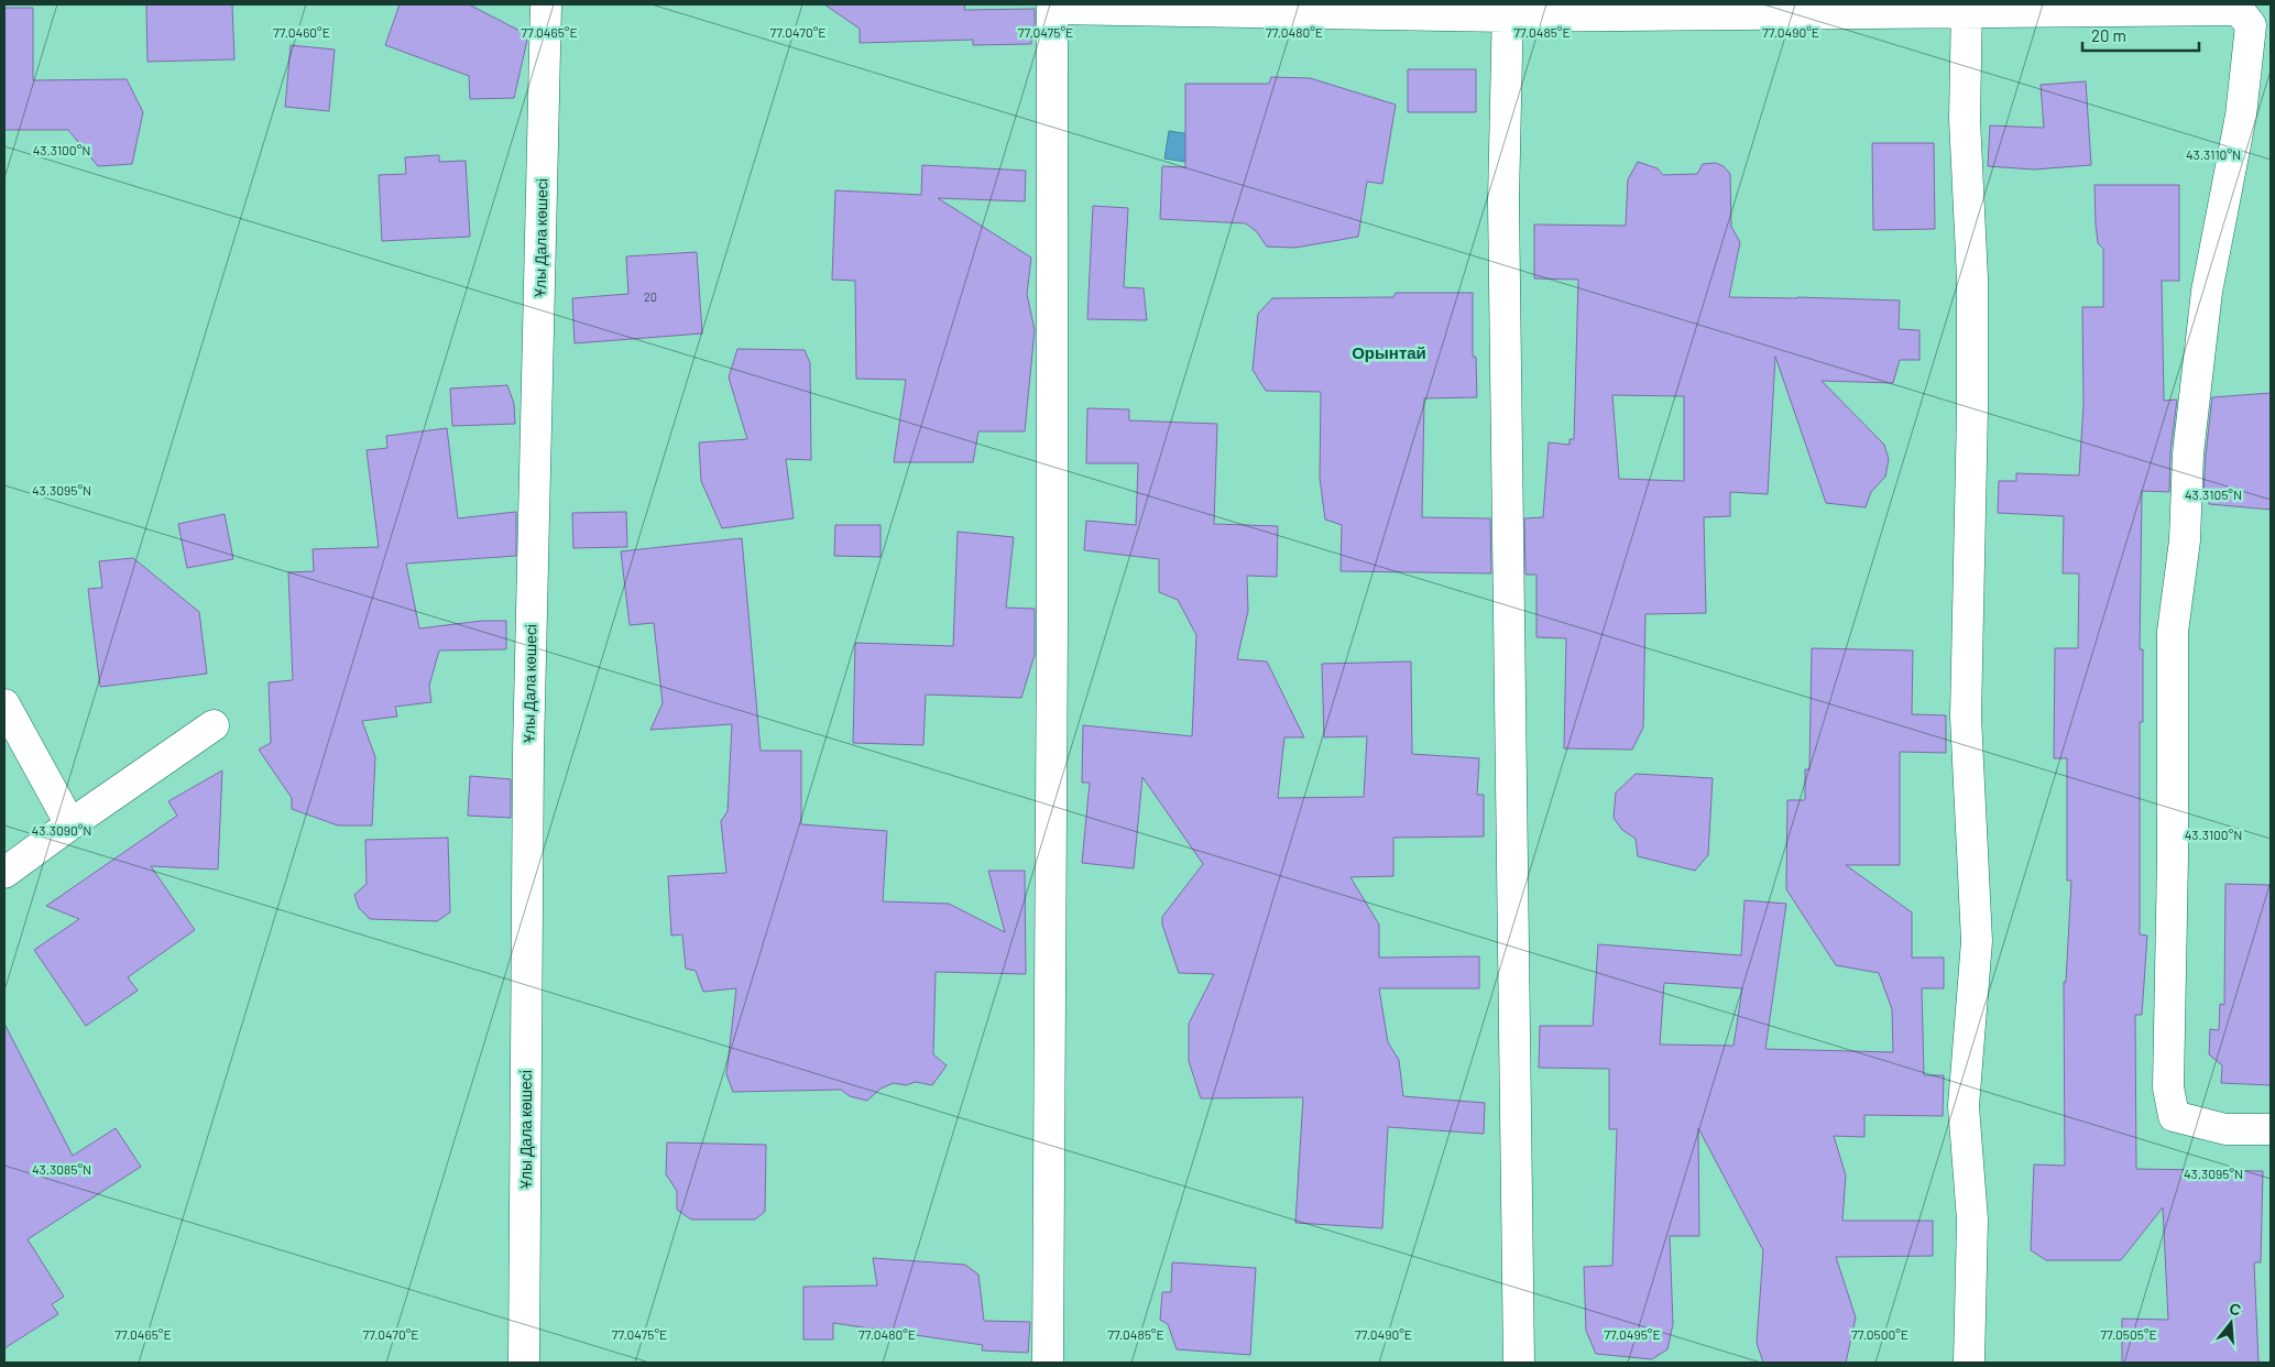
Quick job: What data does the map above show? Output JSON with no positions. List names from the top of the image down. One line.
{"streets":{"street":["Ұлы Дала көшесі"]},"districts":["Орынтай"],"house_numbers":["20"],"scale_bar":"20 m","north":"top","coordinates":["77.0460°E","77.0465°E","77.0470°E","77.0475°E","77.0480°E","77.0485°E","77.0490°E","43.3100°N","43.3110°N","43.3095°N","43.3105°N","43.3090°N","43.3085°N","77.0495°E","77.0500°E","77.0505°E"]}
